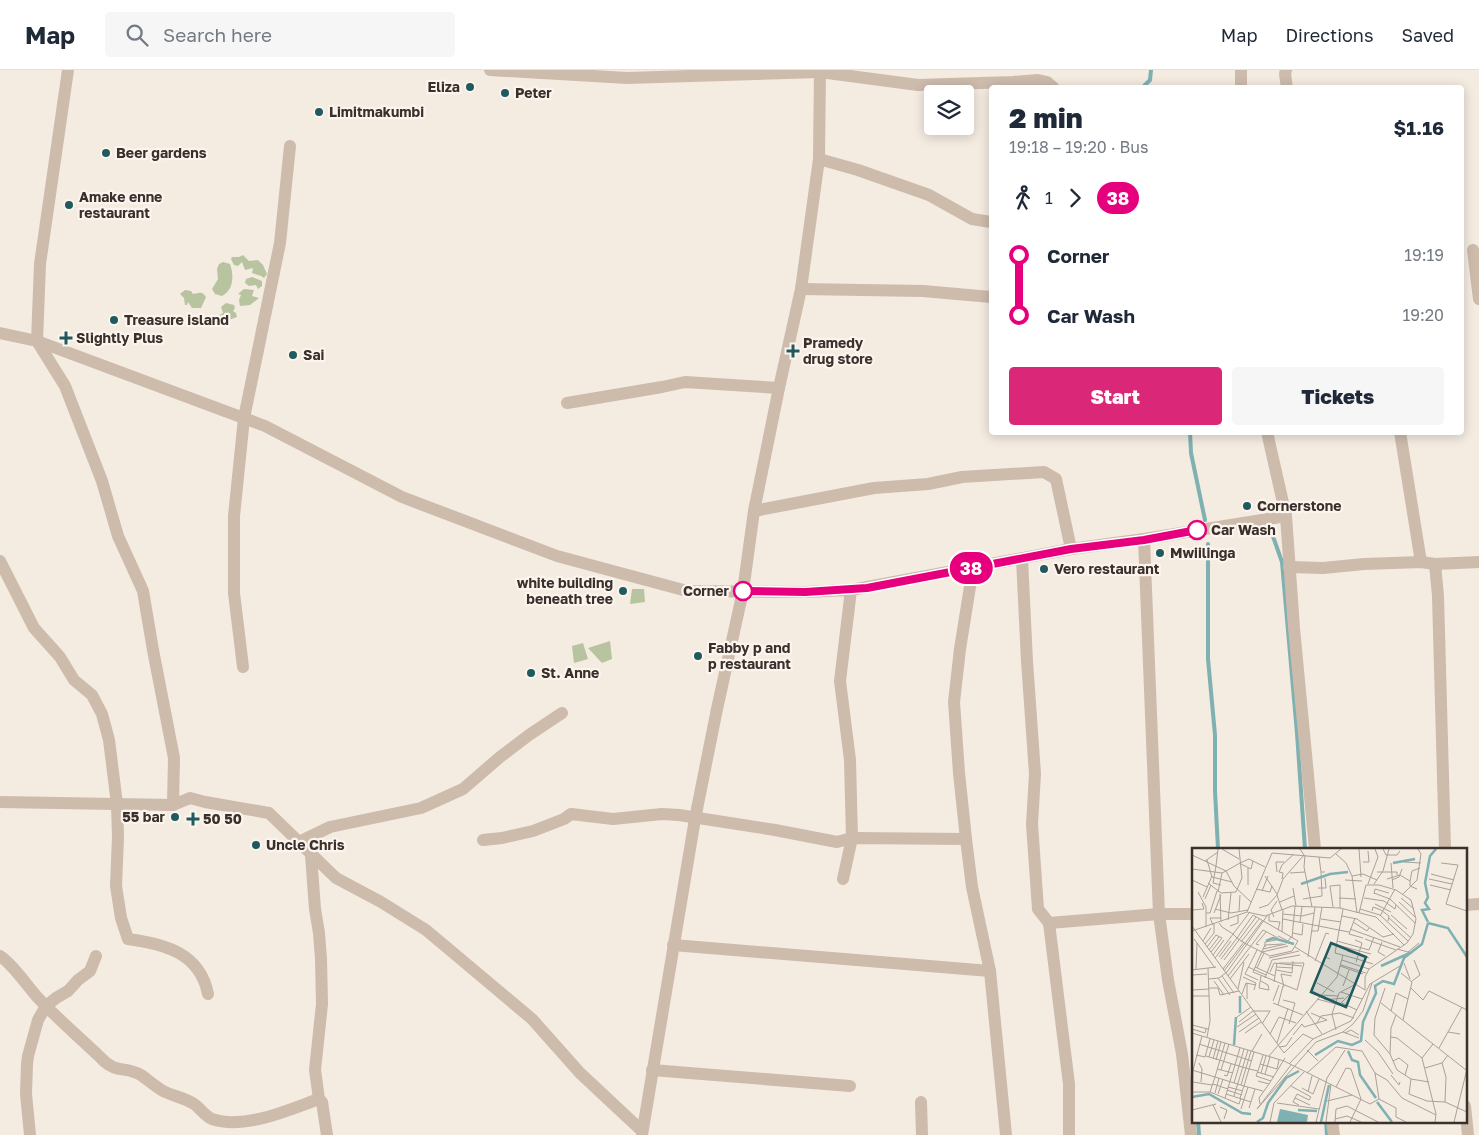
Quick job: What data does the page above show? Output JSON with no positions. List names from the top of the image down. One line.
{"places":{"other":["Eliza","Peter","Limitmakumbi","Beer gardens","Amake enne restaurant","Treasure island","Sai","Cornerstone","Car Wash","Mwiilinga","Vero restaurant","white building beneath tree","Corner","Fabby p and p restaurant","St. Anne","55 bar","Uncle Chris"],"health":["Slightly Plus","Pramedy drug store","50 50"]},"lines":["bus line 38"],"page":{"header":"Map","search":"Search here","nav":["Map","Directions","Saved"],"on_map":"38","heading":["2 min","19:18 – 19:20 · Bus","$1.16"],"legs":["1","38"],"list":[{"name":"Corner","value":"19:19"},{"name":"Car Wash","value":"19:20"}],"buttons":["Start","Tickets"]}}
